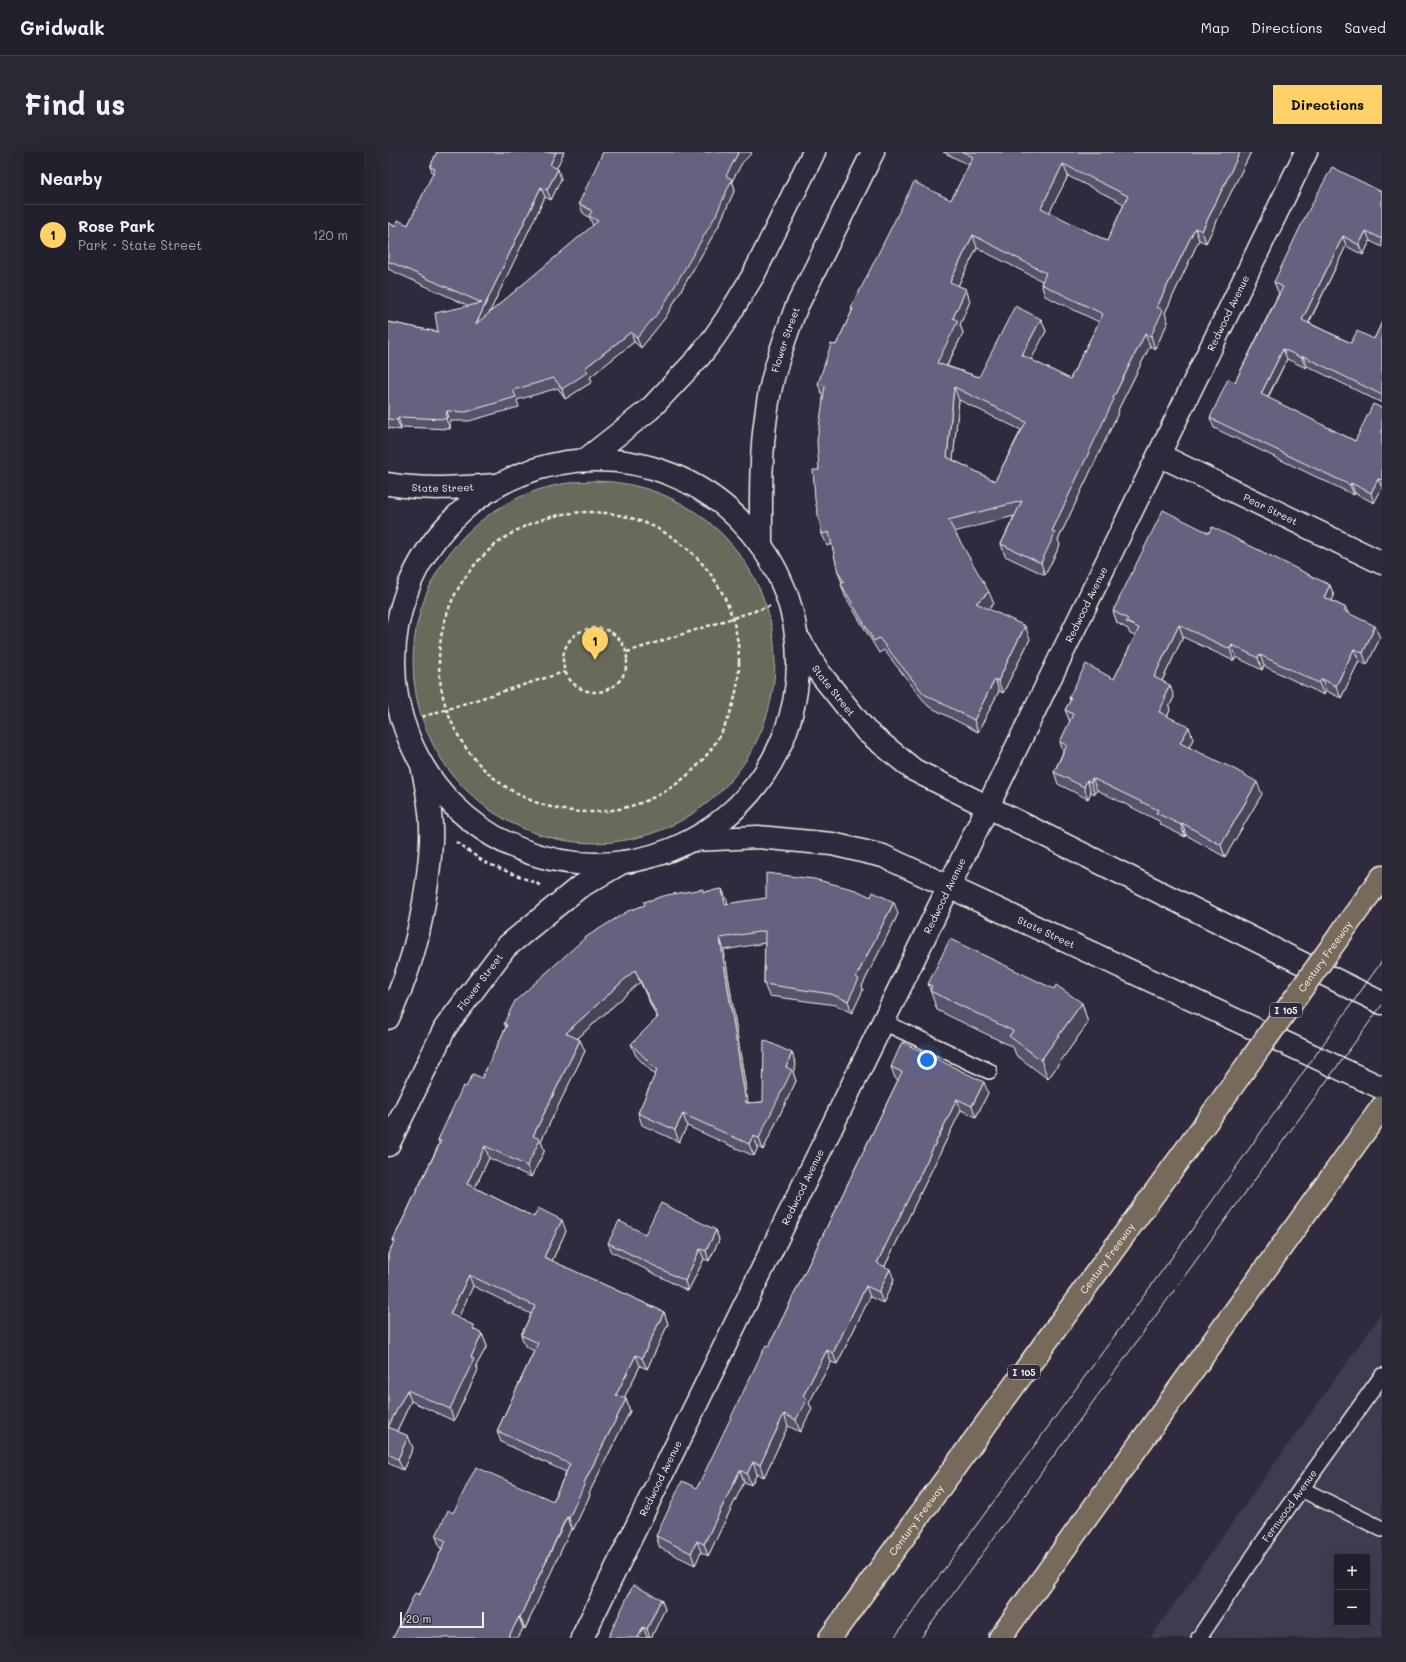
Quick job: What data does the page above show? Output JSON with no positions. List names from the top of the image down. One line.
{"streets":{"highway":["Century Freeway","I 105"],"street":["Redwood Avenue","Flower Street","State Street","Pear Street"],"lane":["Fernwood Avenue"]},"crossings":[["Redwood Avenue","State Street"],["Redwood Avenue","Pear Street"]],"scale_bar":"20 m","page":{"header":"Gridwalk","nav":["Map","Directions","Saved"],"buttons":"Directions","title":"Find us","heading":"Nearby","list":[{"mark":"1","name":"Rose Park","note":"Park · State Street","value":"120 m"}],"pins":"1","map_buttons":["+","−"],"scale":"20 m"}}
